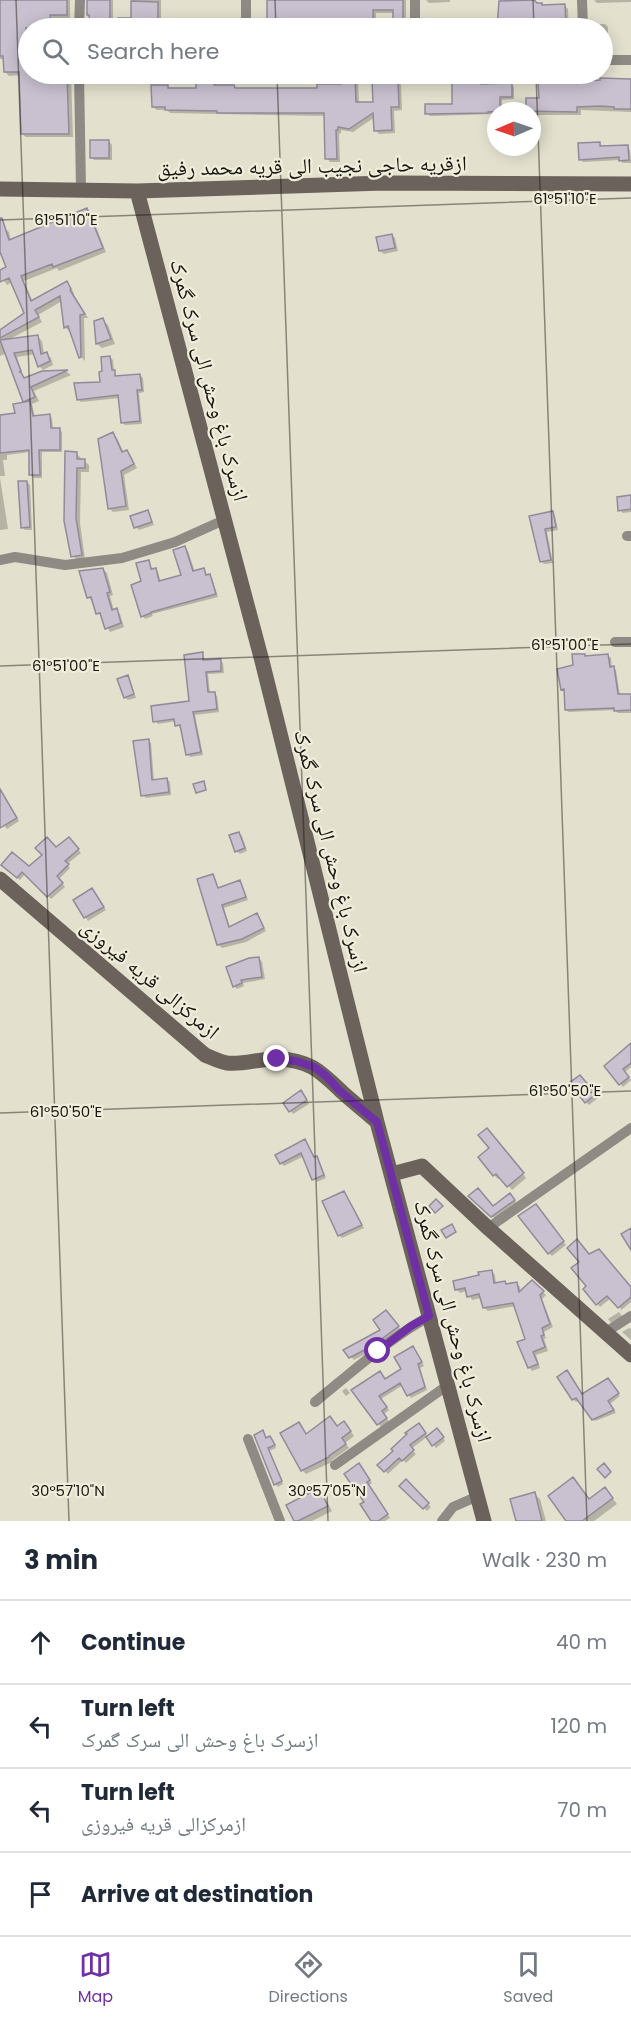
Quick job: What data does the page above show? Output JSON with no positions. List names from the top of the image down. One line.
{"streets":{"main road":["ازقریه حاجی نجیب الی قریه محمد رفیق","ازسرک باغ وحش الی سرک گمرک","ازمرکزالی قریه فیروزی"]},"crossings":[["ازقریه حاجی نجیب الی قریه محمد رفیق","ازسرک باغ وحش الی سرک گمرک"],["ازسرک باغ وحش الی سرک گمرک","ازمرکزالی قریه فیروزی"]],"north":"left","page":{"search":"Search here","heading":["3 min","Walk · 230 m"],"list":[["Continue","40 m"],["Turn left","ازسرک باغ وحش الی سرک گمرک","120 m"],["Turn left","ازمرکزالی قریه فیروزی","70 m"],"Arrive at destination"],"nav":["Map","Directions","Saved"]},"coordinates":["61°51'10\"E","61°51'00\"E","61°50'50\"E","30°57'10\"N","30°57'05\"N"]}
